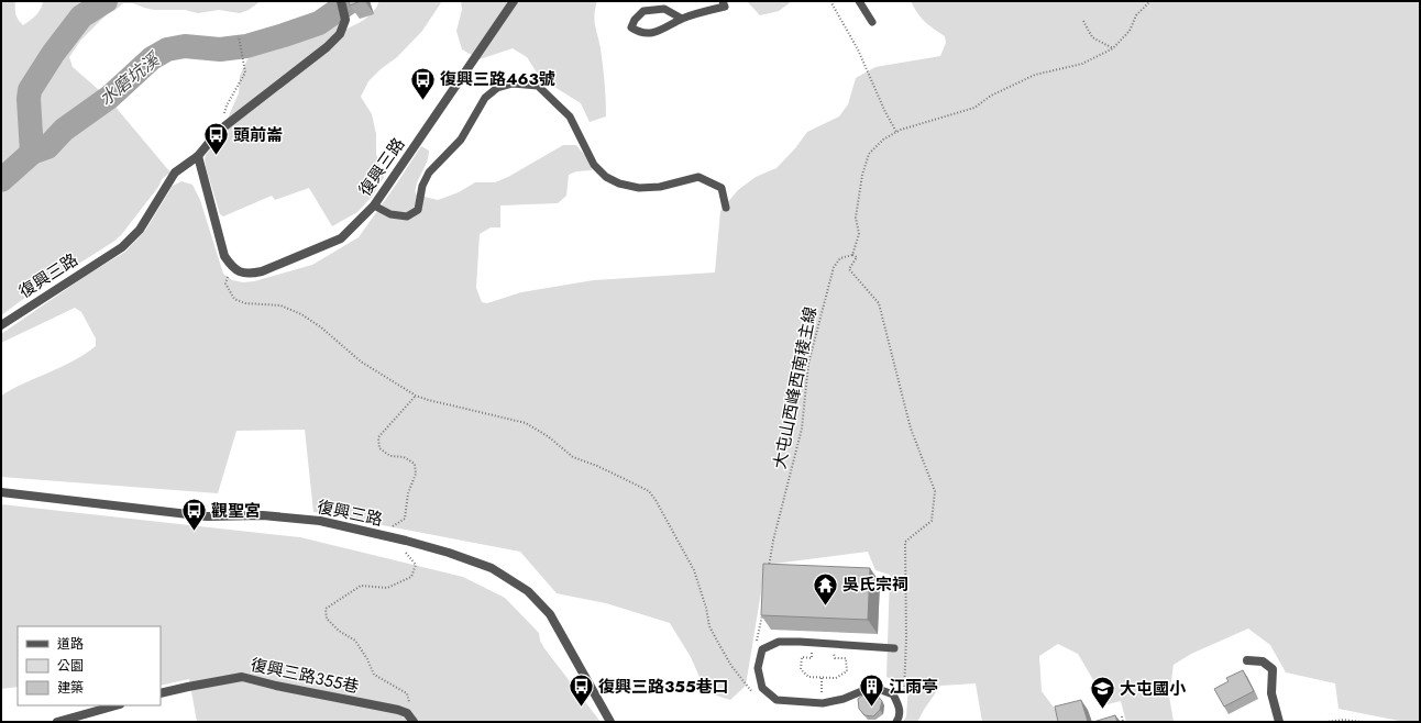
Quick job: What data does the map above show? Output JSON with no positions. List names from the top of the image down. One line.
{"streets":{"street":["復興三路","復興三路355巷"],"path":["大屯山西峰西南稜主線"]},"water":["水磨坑溪"],"places":{"bus stop":["復興三路463號","頭前崙","觀聖宮","復興三路355巷口"],"temple":["吳氏宗祠"],"building":["江雨亭"],"school or university":["大屯國小"]},"legend":["道路","公園","建築"]}
